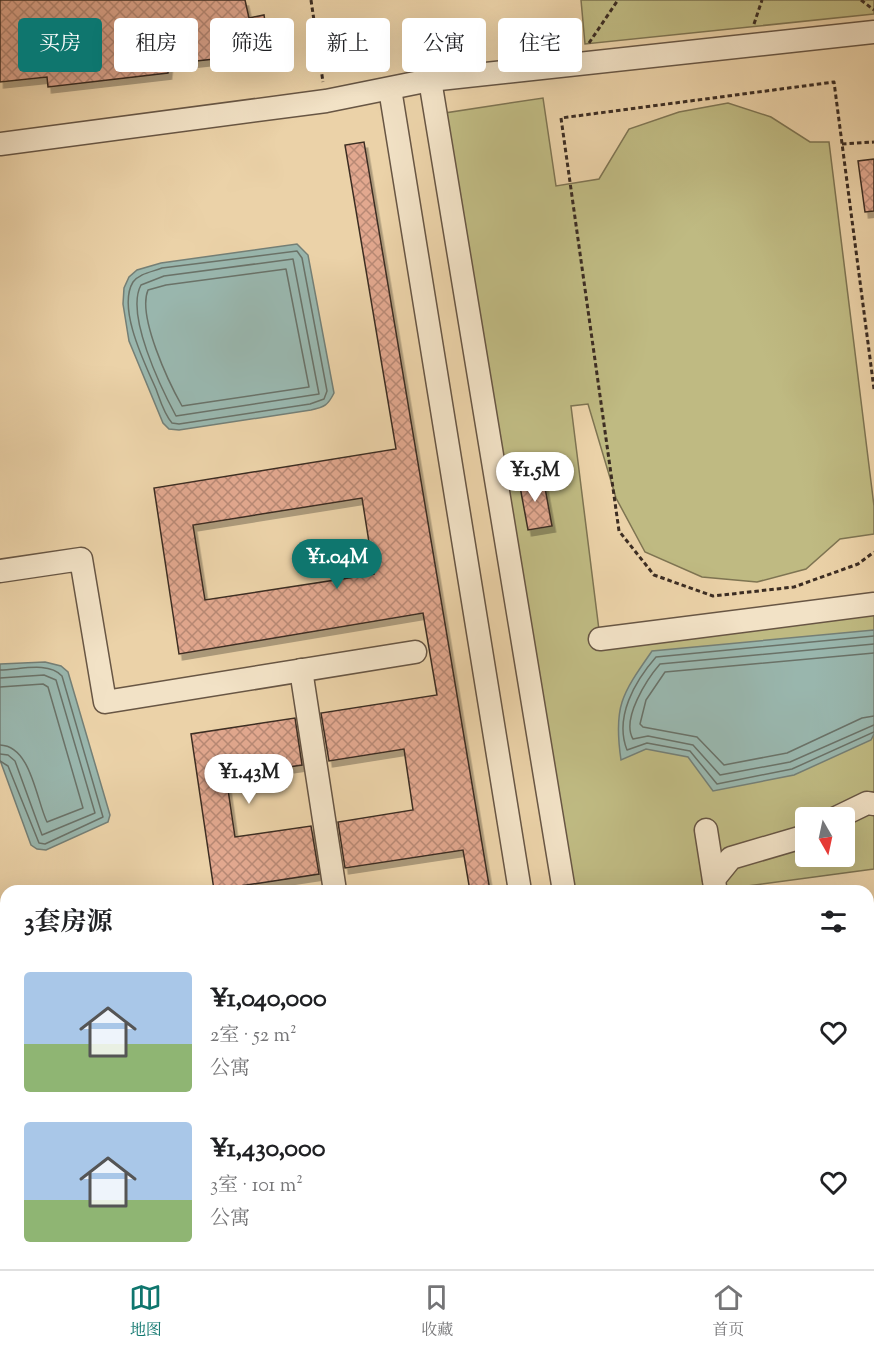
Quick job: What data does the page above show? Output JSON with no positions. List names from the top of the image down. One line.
{"north":"bottom","page":{"chip":["买房","租房","筛选","新上","公寓","住宅"],"price":["¥1.5M","¥1.04M","¥1.43M"],"heading":"3套房源","list":[{"name":"¥1,040,000","note":"2室 · 52 m² · 公寓"},{"name":"¥1,430,000","note":"3室 · 101 m² · 公寓"}],"tabs":["地图","收藏","首页"]}}
